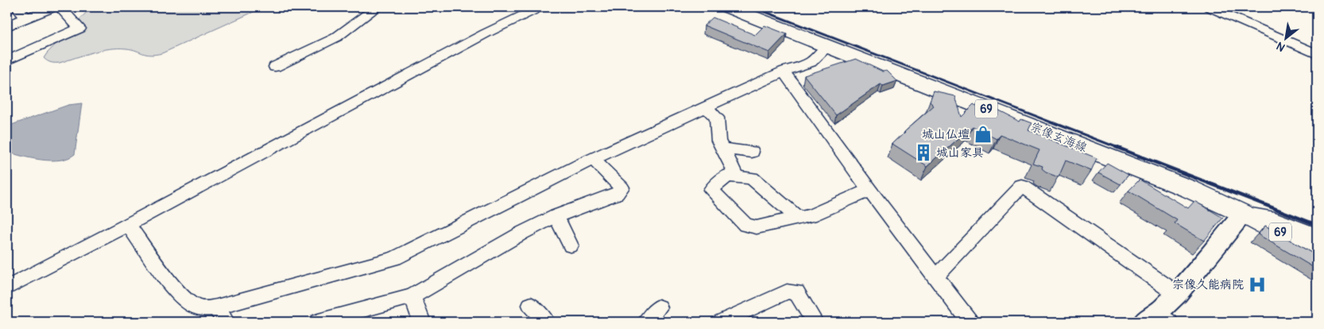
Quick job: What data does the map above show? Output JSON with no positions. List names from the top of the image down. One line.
{"streets":{"main road":["69","宗像玄海線"]},"places":{"shop":["城山仏壇"],"building":["城山家具"],"hospital":["宗像久能病院"]},"north":"bottom left"}
